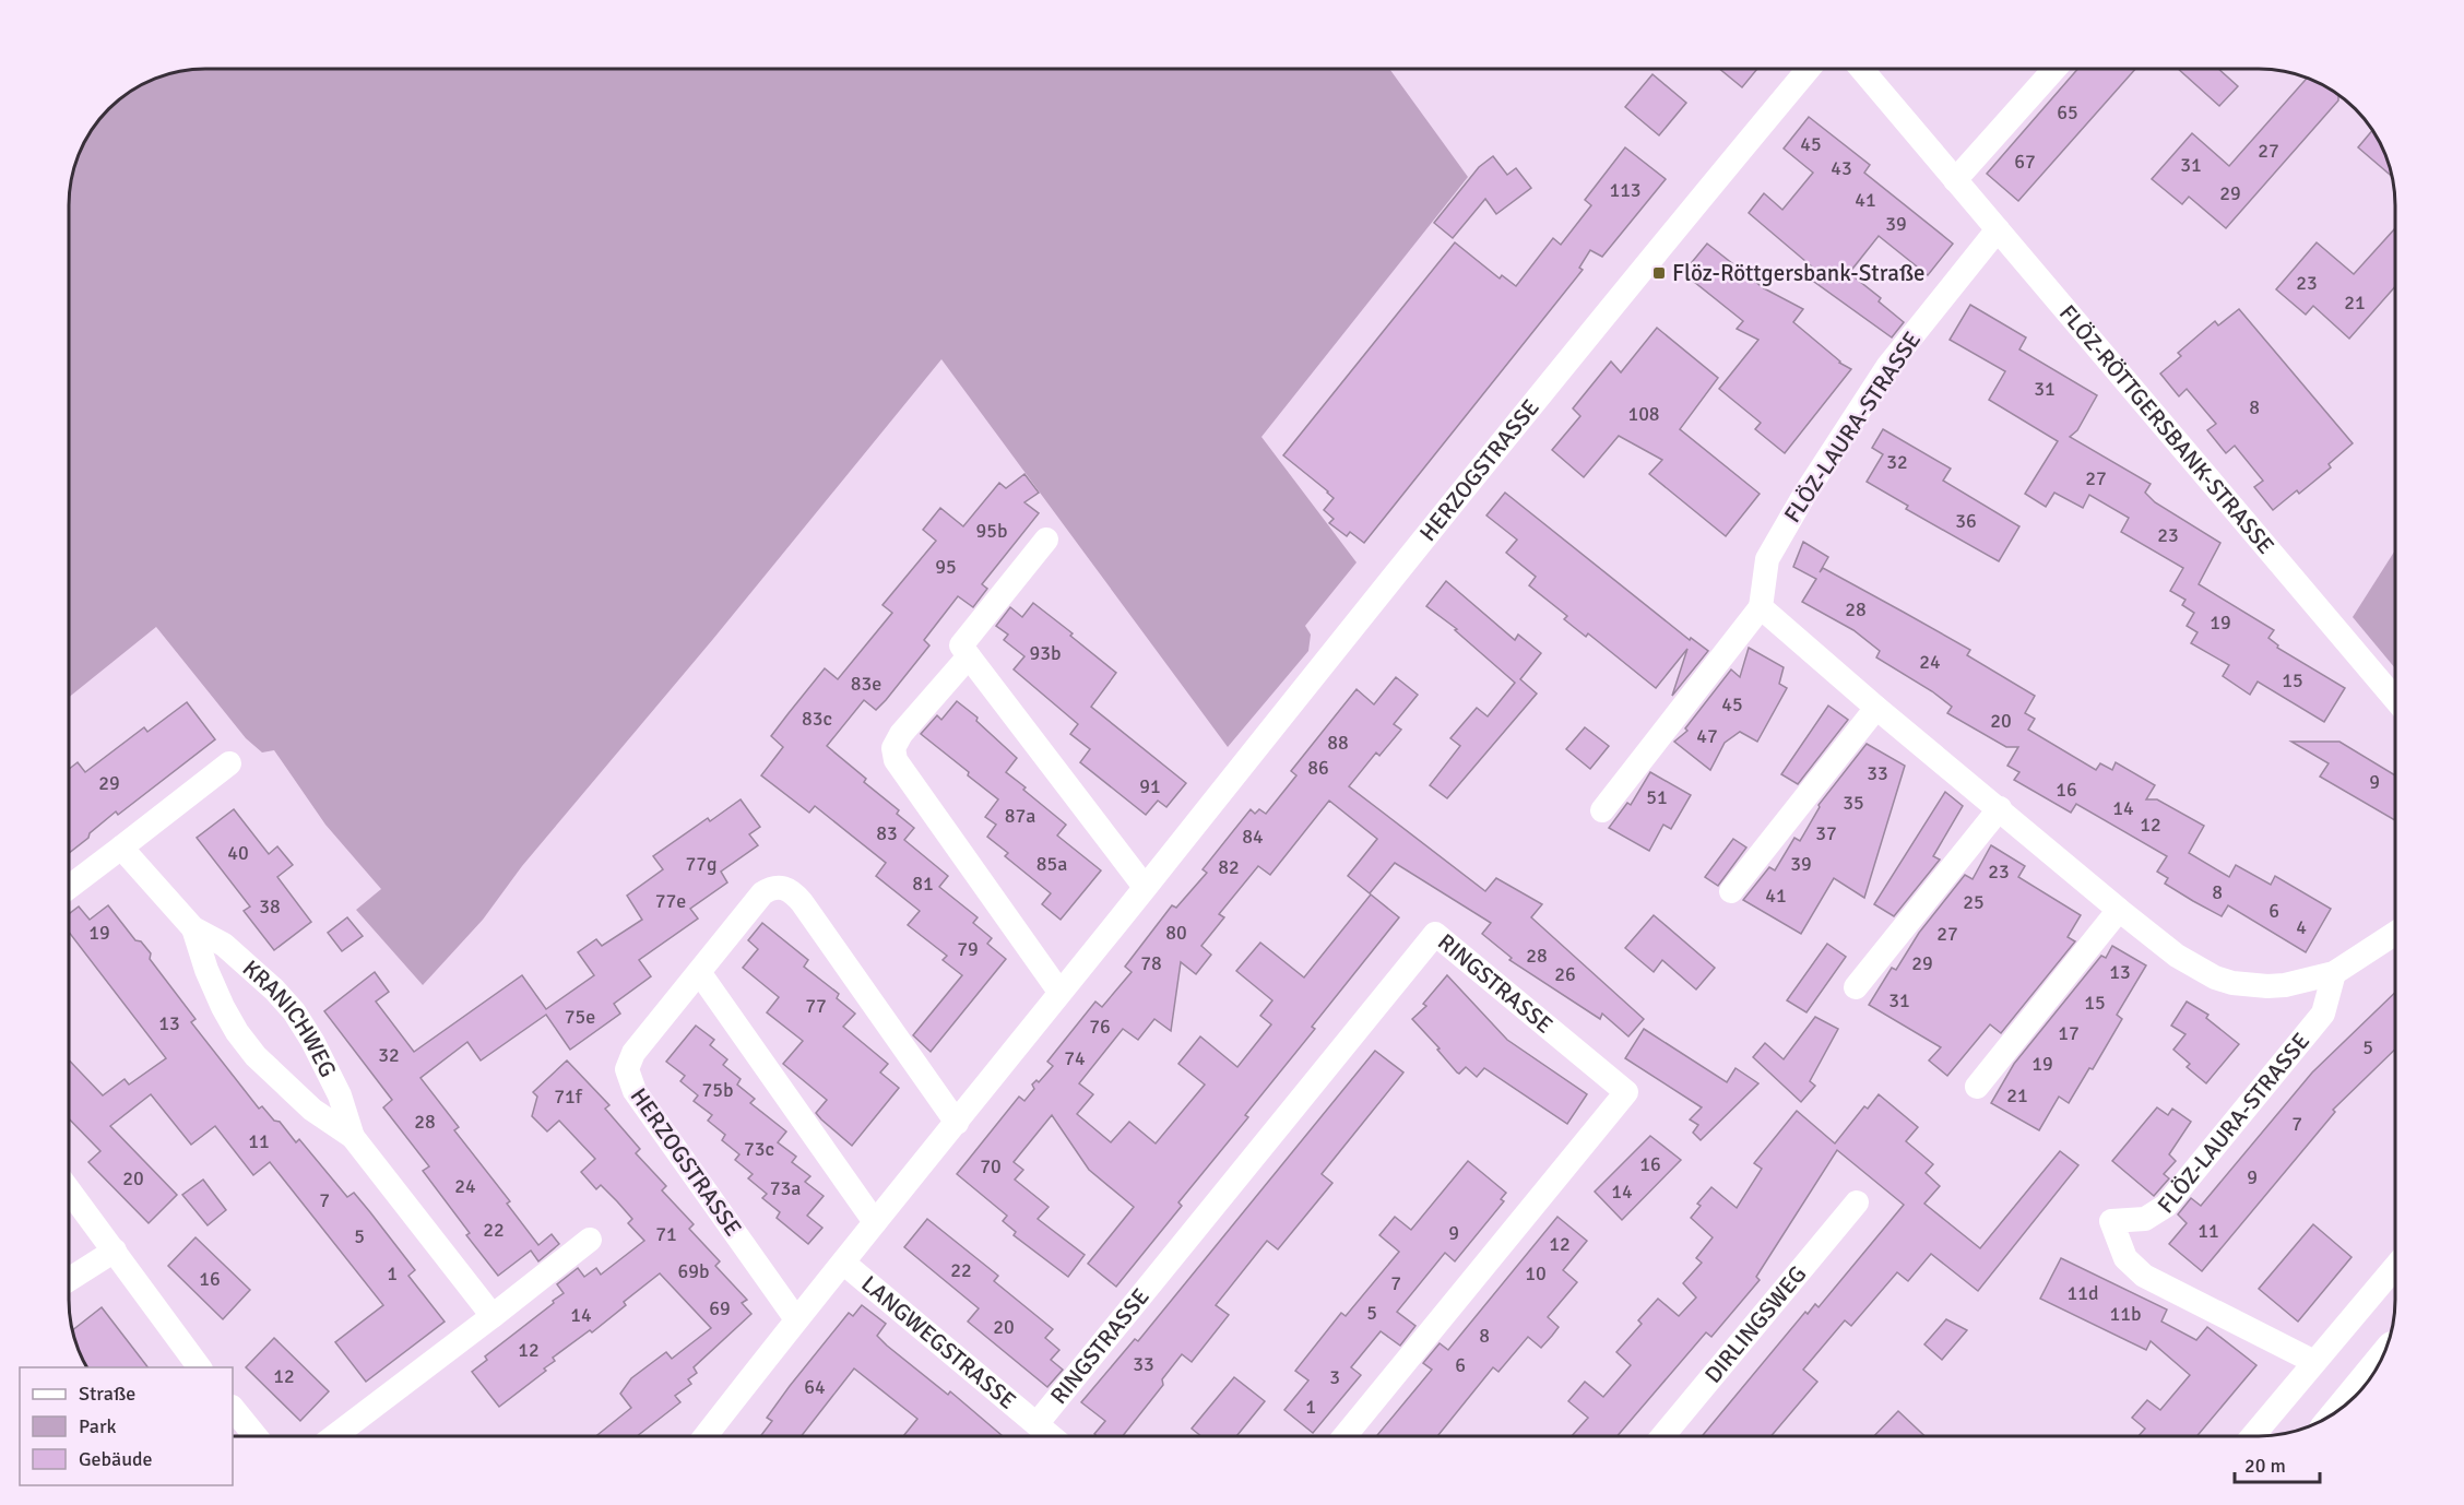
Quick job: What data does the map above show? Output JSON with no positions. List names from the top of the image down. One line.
{"streets":{"street":["FLÖZ-LAURA-STRASSE","FLÖZ-RÖTTGERSBANK-STRASSE","HERZOGSTRASSE","RINGSTRASSE","KRANICHWEG","DIRLINGSWEG","LANGWEGSTRASSE"]},"crossings":[["FLÖZ-LAURA-STRASSE","FLÖZ-RÖTTGERSBANK-STRASSE"],["HERZOGSTRASSE","LANGWEGSTRASSE"],["RINGSTRASSE","LANGWEGSTRASSE"]],"places":{"transit":["Flöz-Röttgersbank-Straße"]},"house_numbers":["65","45","27","67","31","43","113","29","41","39","23","21","31","8","108","32","27","36","95b","23","95","28","19","93b","24","15","83e","45","83c","20","47","88","86","33","9","29","91","16","51","35","14","87a","12","83","37","84","40","77g","85a","39","82","23","81","8","41","77e","25","38","6","4","19","80","27","79","28","78","29","13","26","31","15","77","75e","13","76","17","5","32","74","19","75b","21","71f","28","7","11","73c","16","70","9","20","24","73a","14","7","22","11","9","71","5","12","22","69b","1","10","16","7","11d","69","5","11b","14","20","8","12","33","6","12","3","64","1"],"legend":["Straße","Park","Gebäude"],"scale_bar":"20 m"}
